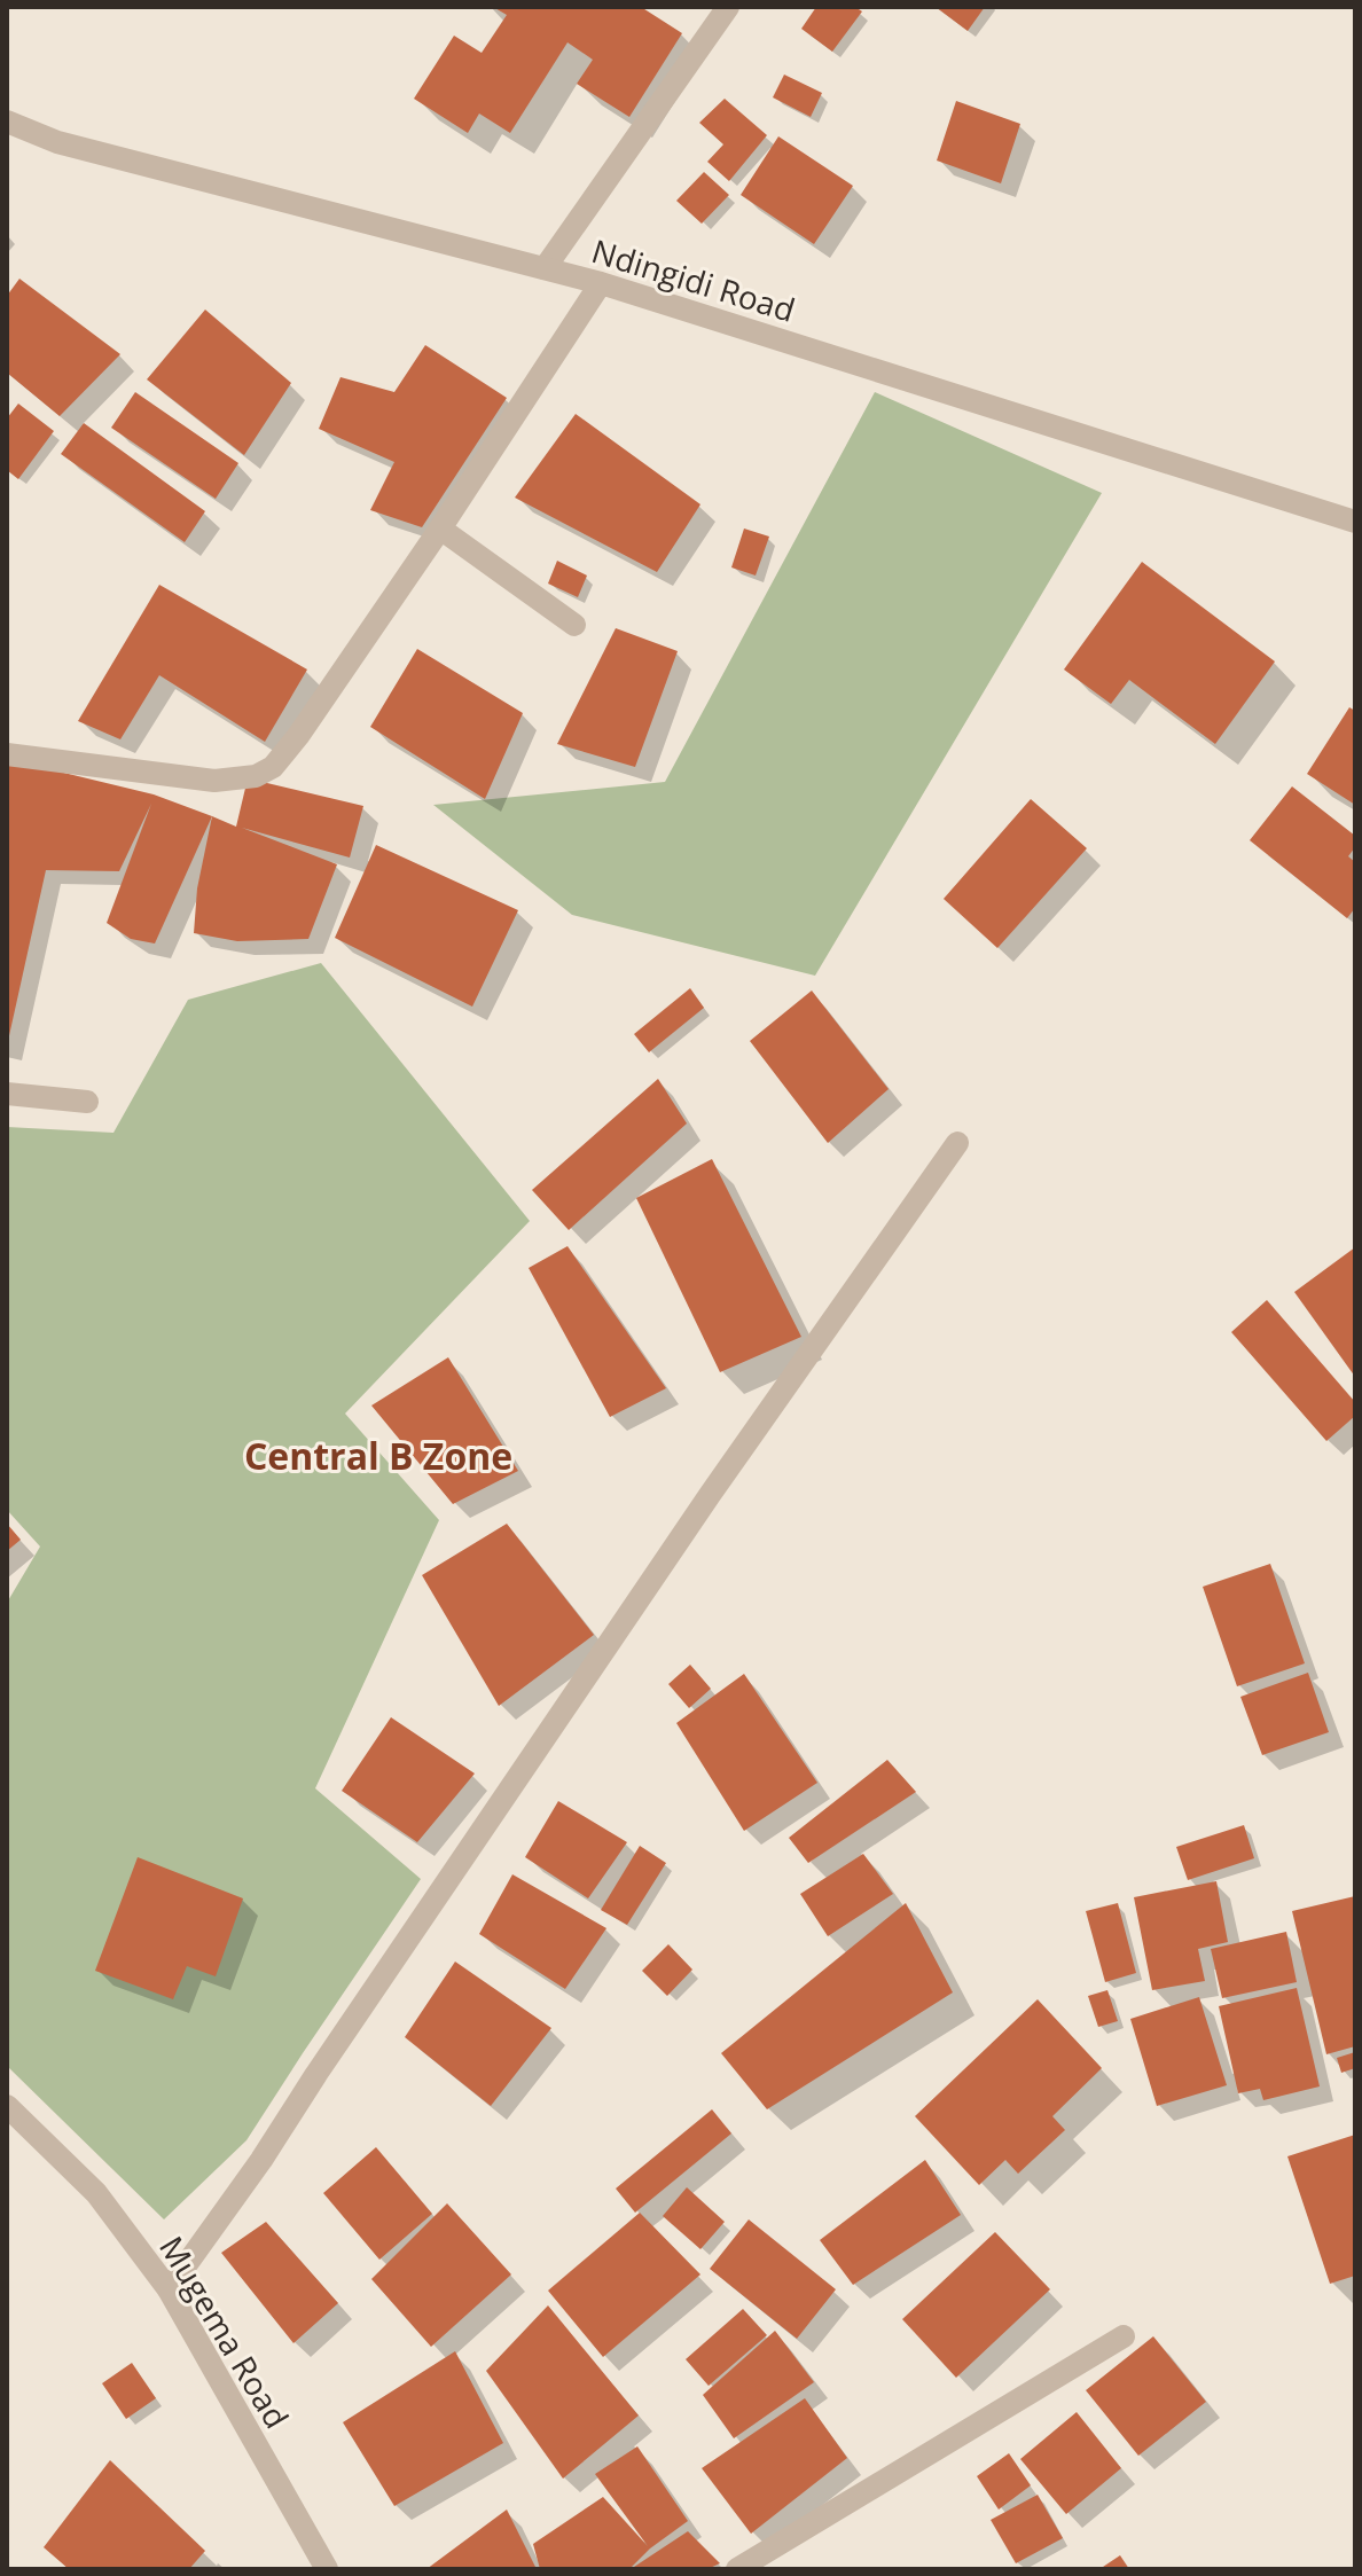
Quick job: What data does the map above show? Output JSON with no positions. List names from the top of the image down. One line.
{"streets":{"street":["Ndingidi Road","Mugema Road"]},"districts":["Central B Zone"]}
